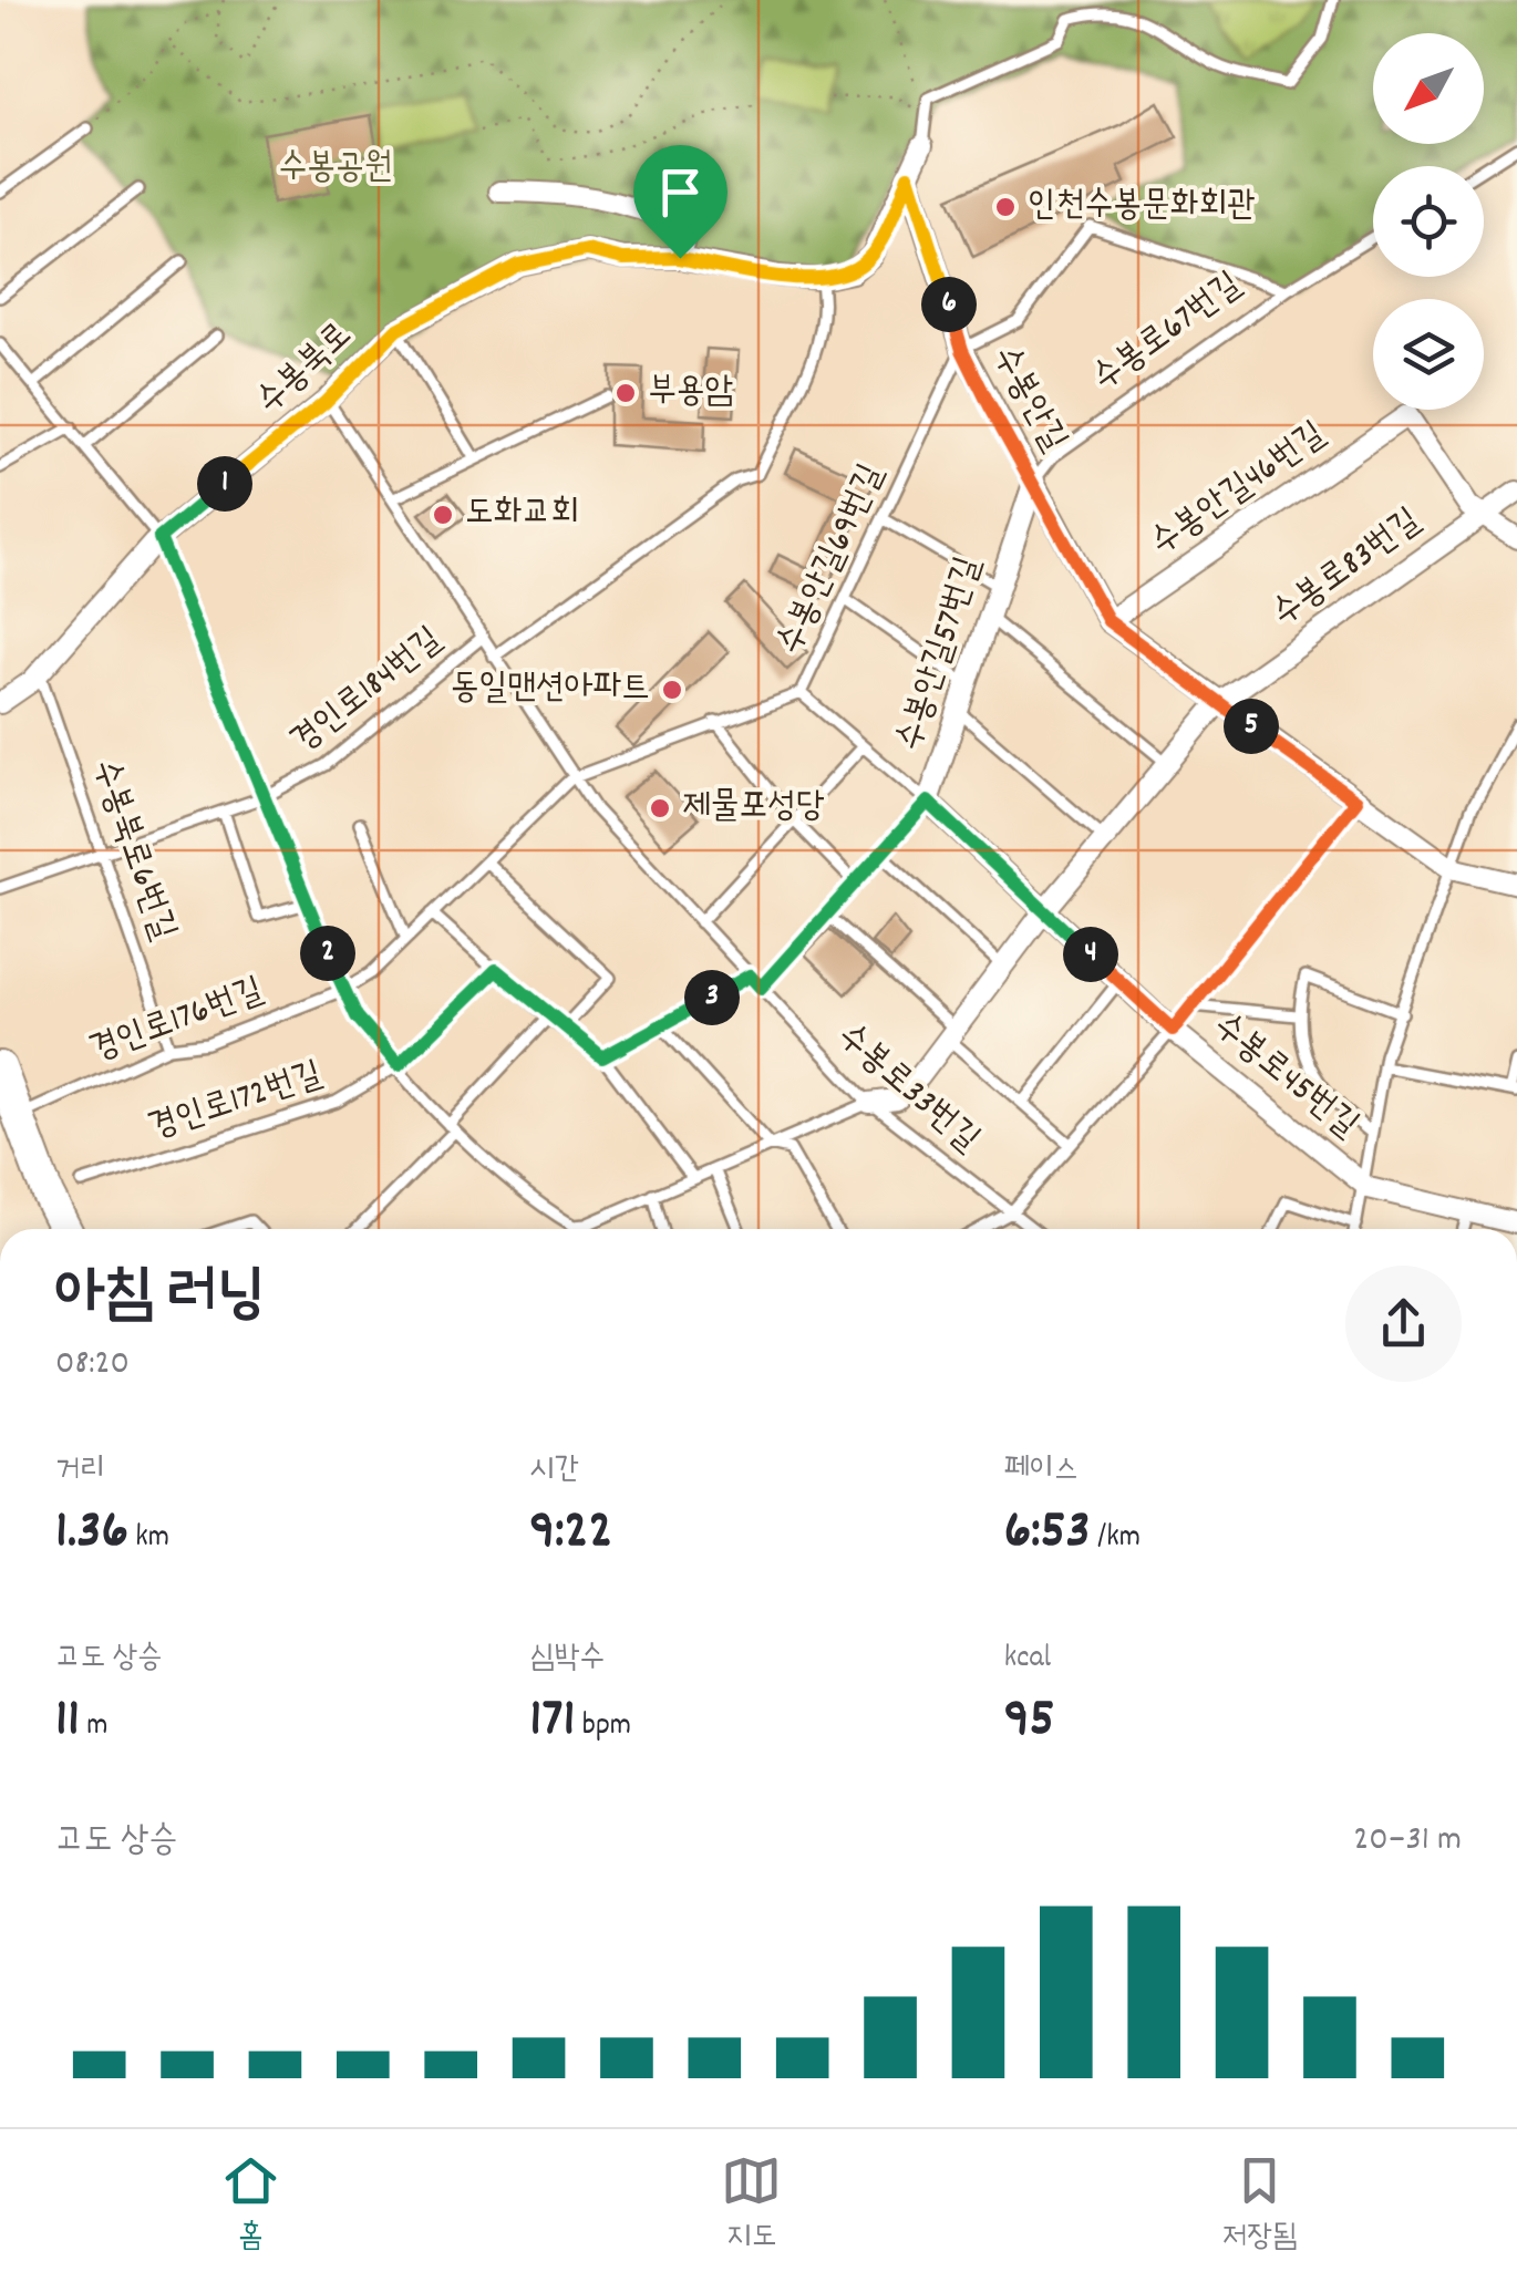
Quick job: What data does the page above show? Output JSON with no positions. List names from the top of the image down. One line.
{"streets":{"street":["수봉북로","수봉안길","수봉안길46번길","수봉로83번길","수봉안길57번길","수봉로45번길"],"lane":["수봉로67번길","수봉안길69번길","경인로184번길","수봉북로6번길","경인로176번길","수봉로33번길","경인로172번길"]},"crossings":[["수봉로67번길","수봉안길"],["수봉로67번길","수봉안길69번길"],["수봉로67번길","수봉안길57번길"],["수봉북로","수봉안길"],["수봉북로","수봉북로6번길"],["수봉북로","수봉로33번길"],["수봉안길","수봉안길46번길"],["수봉안길","수봉안길69번길"],["수봉안길","수봉로83번길"],["수봉안길","수봉안길57번길"],["수봉안길46번길","수봉로83번길"],["수봉안길69번길","경인로176번길"],["수봉안길69번길","수봉로45번길"],["수봉안길69번길","수봉로33번길"],["수봉로83번길","수봉로45번길"],["수봉로83번길","수봉로33번길"],["수봉안길57번길","수봉로45번길"],["수봉안길57번길","수봉로33번길"],["경인로184번길","수봉북로6번길"],["경인로184번길","수봉로33번길"],["수봉북로6번길","경인로176번길"],["경인로176번길","수봉로33번길"]],"parks":["수봉공원"],"places":["인천수봉문화회관","부용암","도화교회","동일맨션아파트","제물포성당"],"north":"bottom left","page":{"pins":["6","1","5","2","4","3"],"heading":["아침 러닝","08:20"],"stats":[["거리","1.36 km"],["시간","9:22"],["페이스","6:53 /km"],["고도 상승","11 m"],["심박수","171 bpm"],["kcal","95"]],"chart":["고도 상승","20–31 m"],"tabs":["홈","지도","저장됨"]}}
